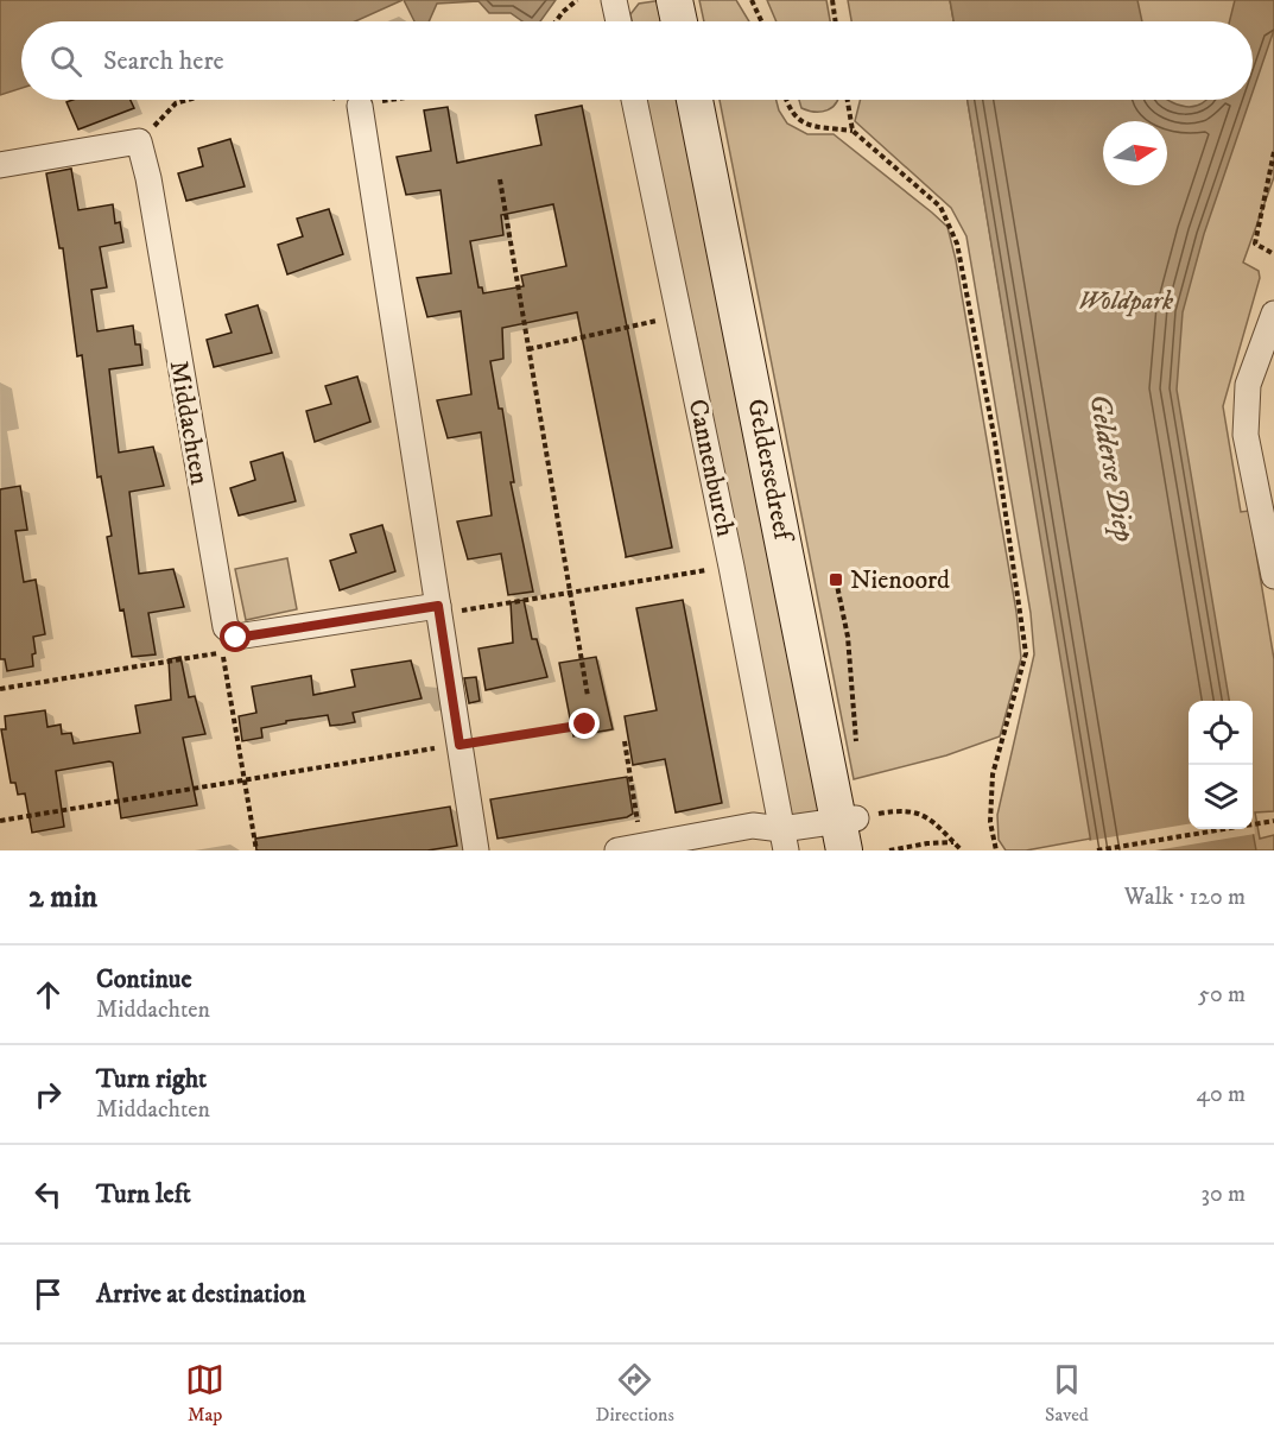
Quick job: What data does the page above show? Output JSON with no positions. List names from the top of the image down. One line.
{"streets":{"main road":["Geldersedreef"],"street":["Middachten","Cannenburch"]},"water":["Gelderse Diep"],"parks":["Woldpark"],"places":{"transit":["Nienoord"]},"north":"right","page":{"search":"Search here","heading":["2 min","Walk · 120 m"],"list":[["Continue","Middachten","50 m"],["Turn right","Middachten","40 m"],["Turn left","30 m"],"Arrive at destination"],"nav":["Map","Directions","Saved"]}}
